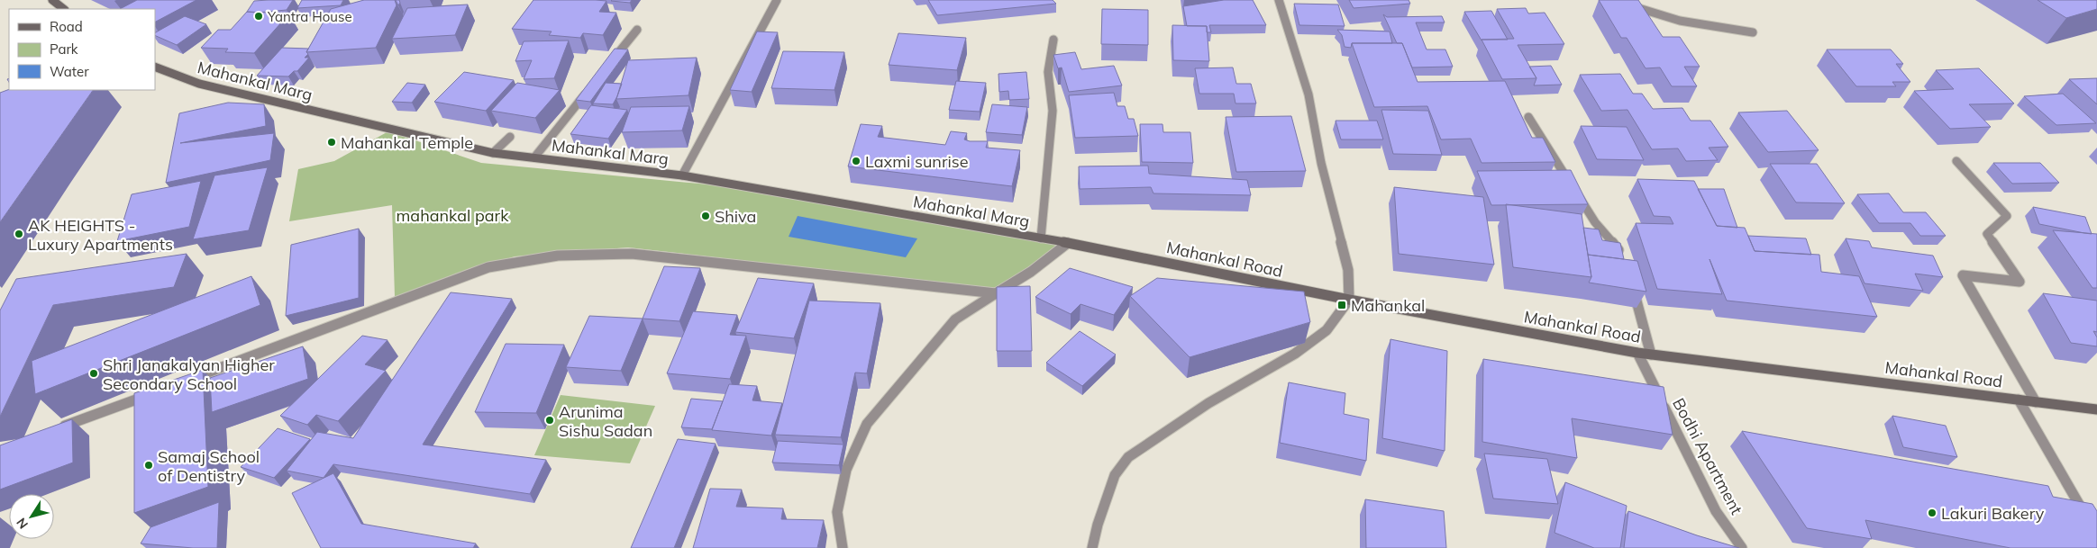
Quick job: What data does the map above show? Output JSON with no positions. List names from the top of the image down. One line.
{"streets":{"main road":["Mahankal Marg","Mahankal Road"],"street":["Bodhi Apartment"]},"crossings":[["Mahankal Marg","Mahankal Road"],["Mahankal Road","Bodhi Apartment"]],"parks":["mahankal park"],"places":{"other":["Yantra House","Mahankal Temple","Laxmi sunrise","Shiva","AK HEIGHTS - Luxury Apartments","Shri Janakalyan Higher Secondary School","Arunima Sishu Sadan","Samaj School of Dentistry","Lakuri Bakery"],"transit":["Mahankal"]},"legend":["Road","Park","Water"],"north":"bottom left"}
